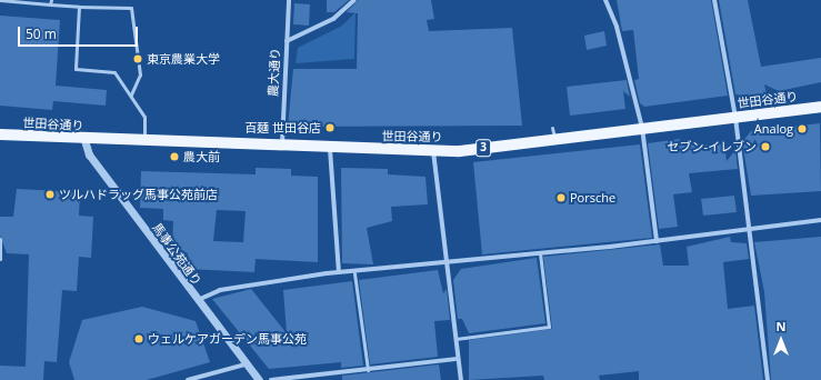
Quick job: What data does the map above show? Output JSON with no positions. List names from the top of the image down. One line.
{"streets":{"main road":["世田谷通り","3"],"street":["農大通り","馬事公苑通り"]},"crossings":[["農大通り","世田谷通り"],["世田谷通り","馬事公苑通り"]],"places":["東京農業大学","百麺 世田谷店","Analog","セブン-イレブン","農大前","ツルハドラッグ馬事公苑前店","Porsche","ウェルケアガーデン馬事公苑"],"scale_bar":"50 m","north":"top"}
